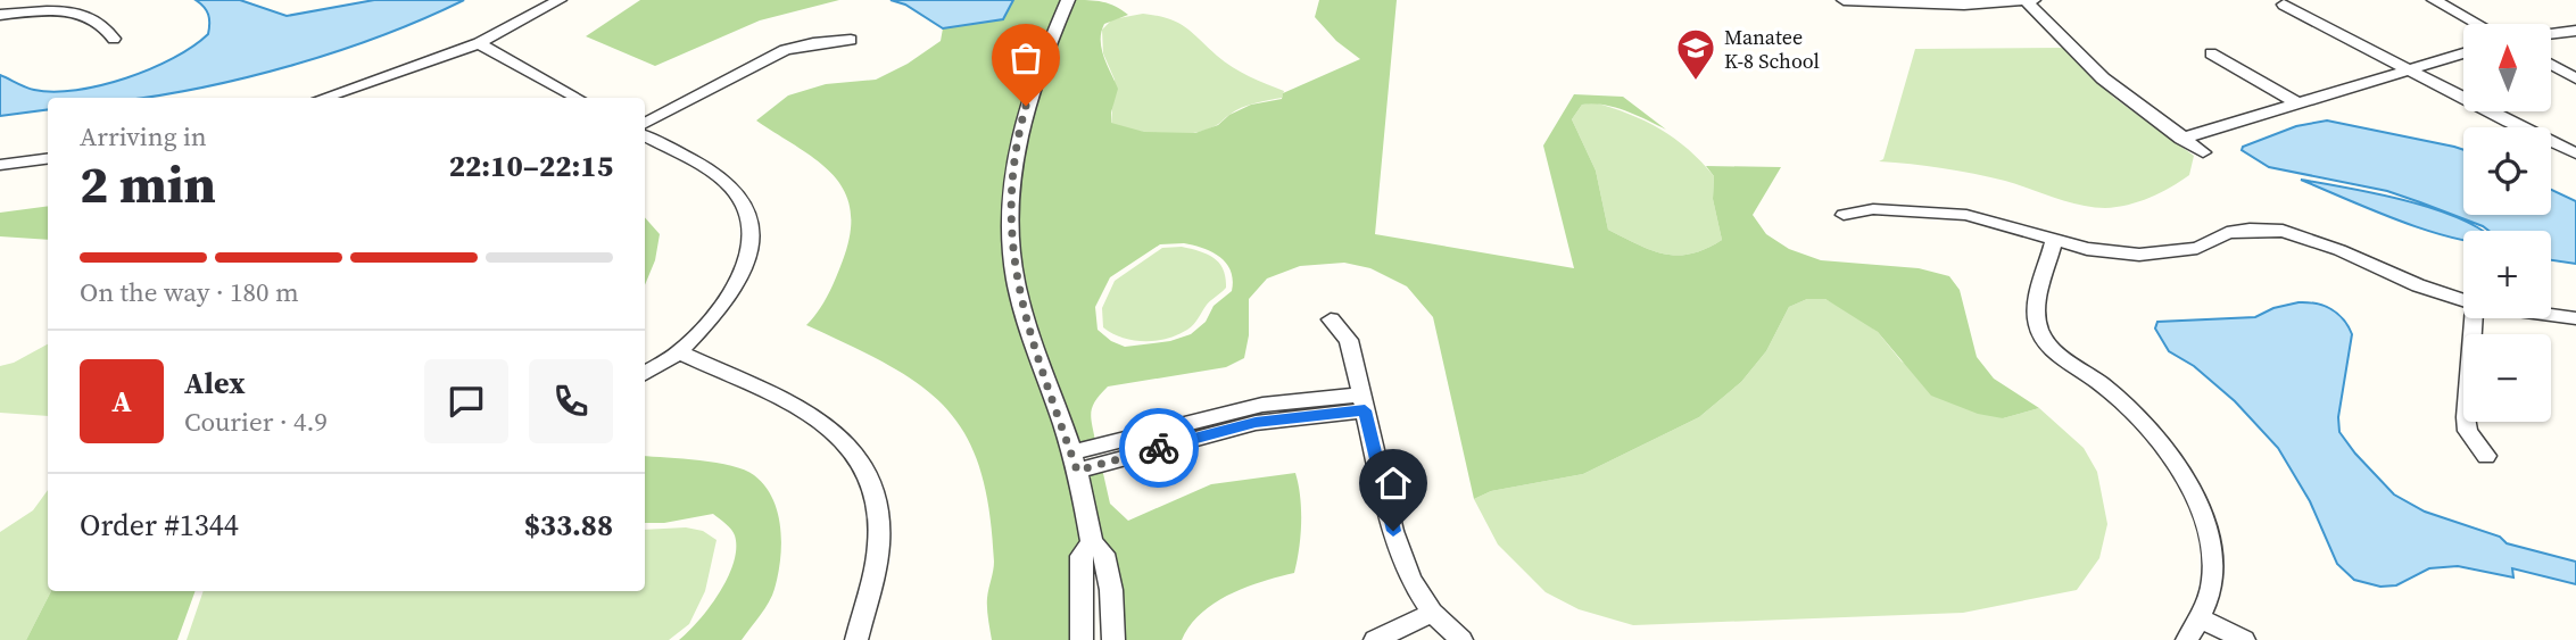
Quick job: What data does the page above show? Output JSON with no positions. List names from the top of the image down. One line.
{"places":{"school or university":["Manatee K-8 School"]},"north":"top","page":{"map_buttons":["+","−"],"heading":["2 min","Arriving in","22:10–22:15"],"panel":["Alex","Courier · 4.9","Order #1344","$33.88"],"bar":"On the way · 180 m","round":"A"}}
